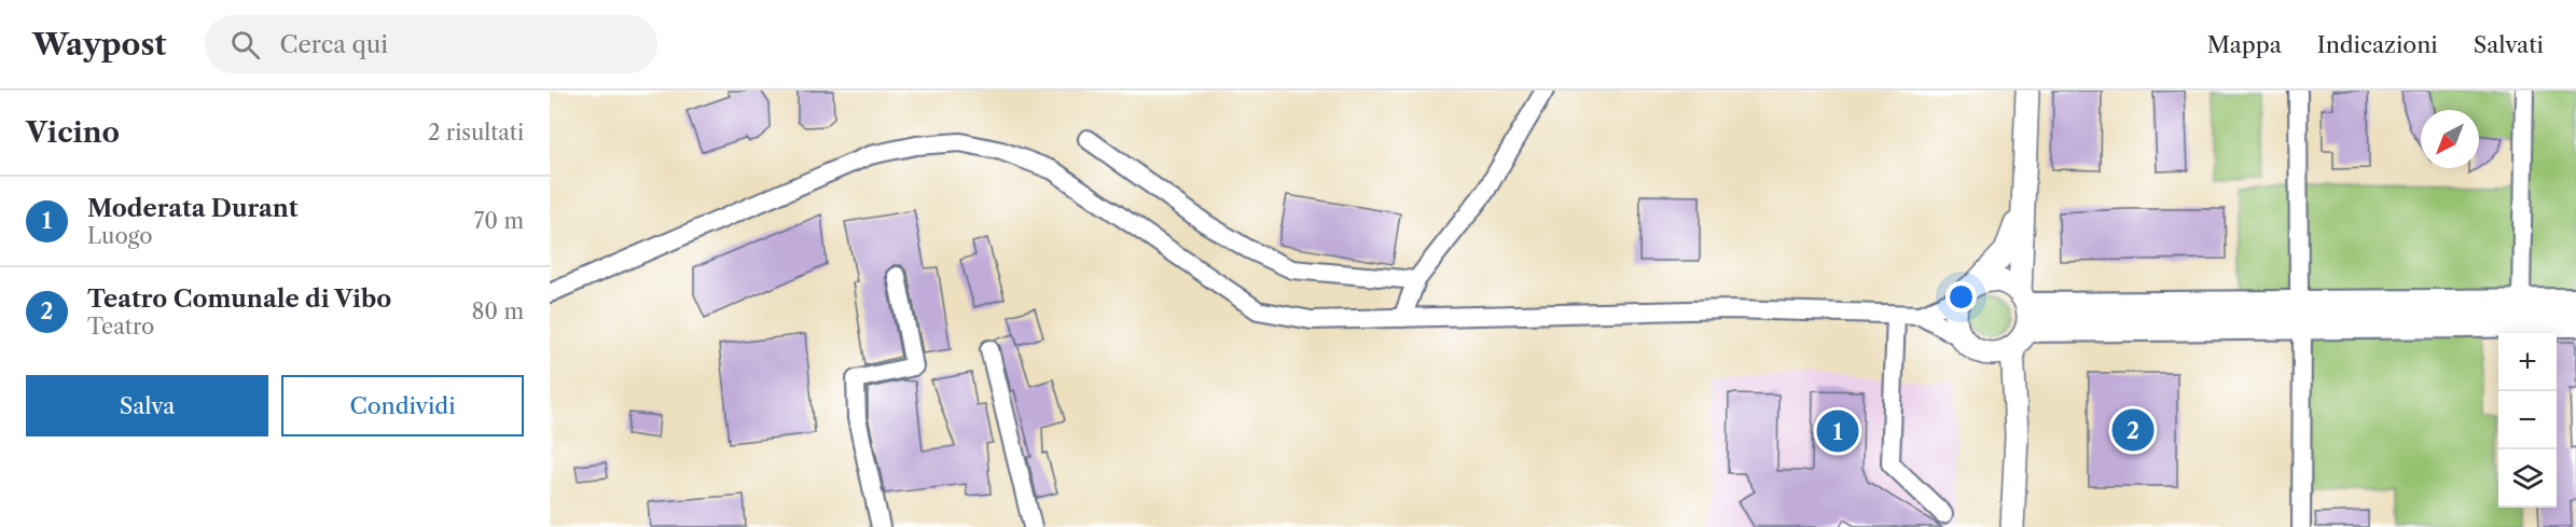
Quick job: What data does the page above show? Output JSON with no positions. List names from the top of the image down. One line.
{"north":"bottom left","page":{"header":"Waypost","search":"Cerca qui","nav":["Mappa","Indicazioni","Salvati"],"heading":["Vicino","2 risultati"],"list":[{"mark":"1","name":"Moderata Durant","note":"Luogo","value":"70 m"},{"mark":"2","name":"Teatro Comunale di Vibo","note":"Teatro","value":"80 m"}],"map_buttons":["+","−"],"buttons":["Salva","Condividi"],"pins":["2","1"]}}
